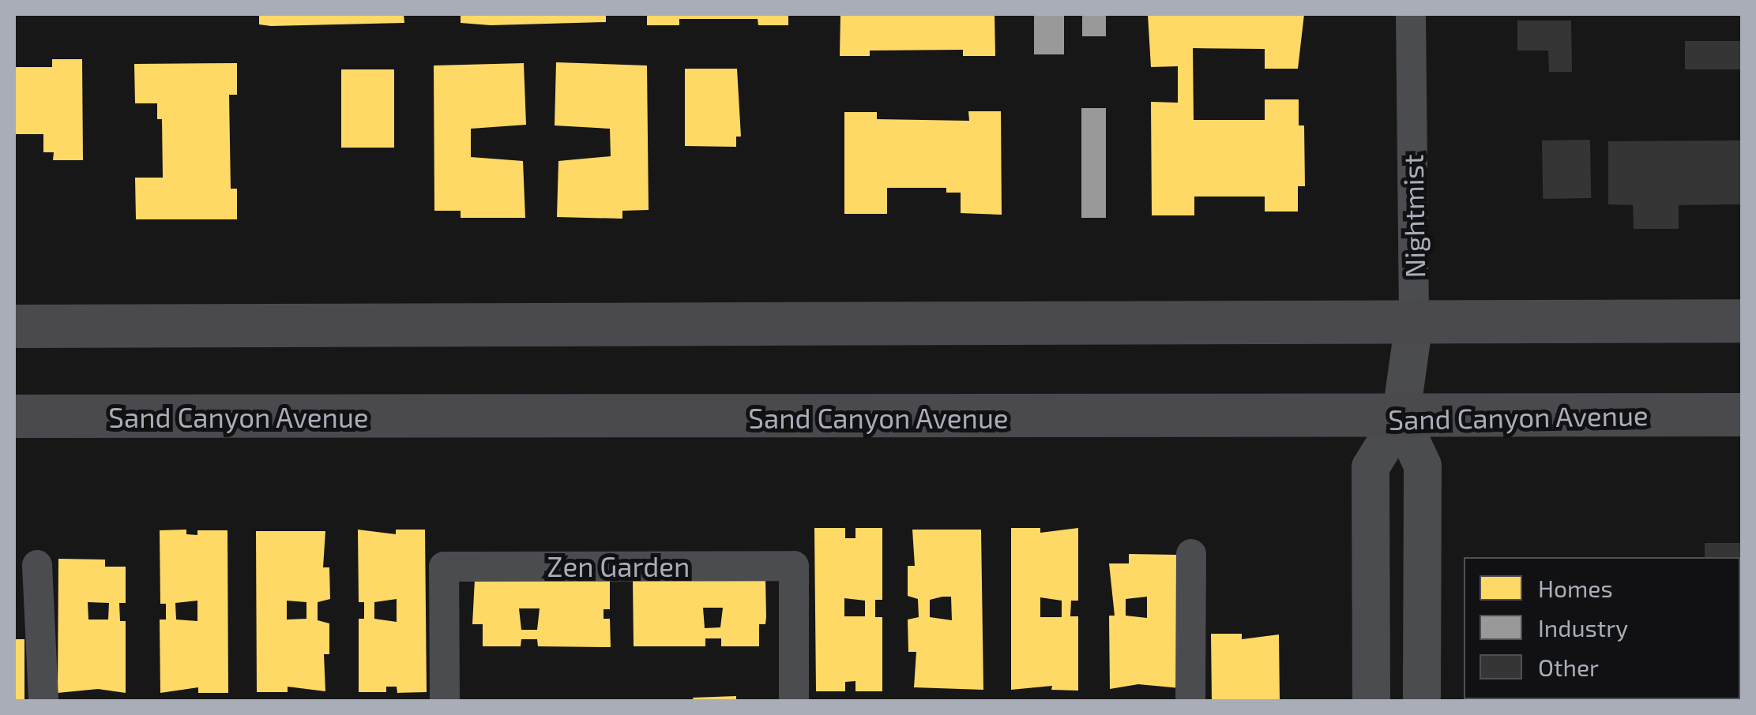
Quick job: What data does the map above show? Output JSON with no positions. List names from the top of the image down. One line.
{"streets":{"main road":["Sand Canyon Avenue"],"street":["Nightmist","Zen Garden"]},"crossings":[["Nightmist","Sand Canyon Avenue"]],"legend":["Homes","Industry","Other"]}
